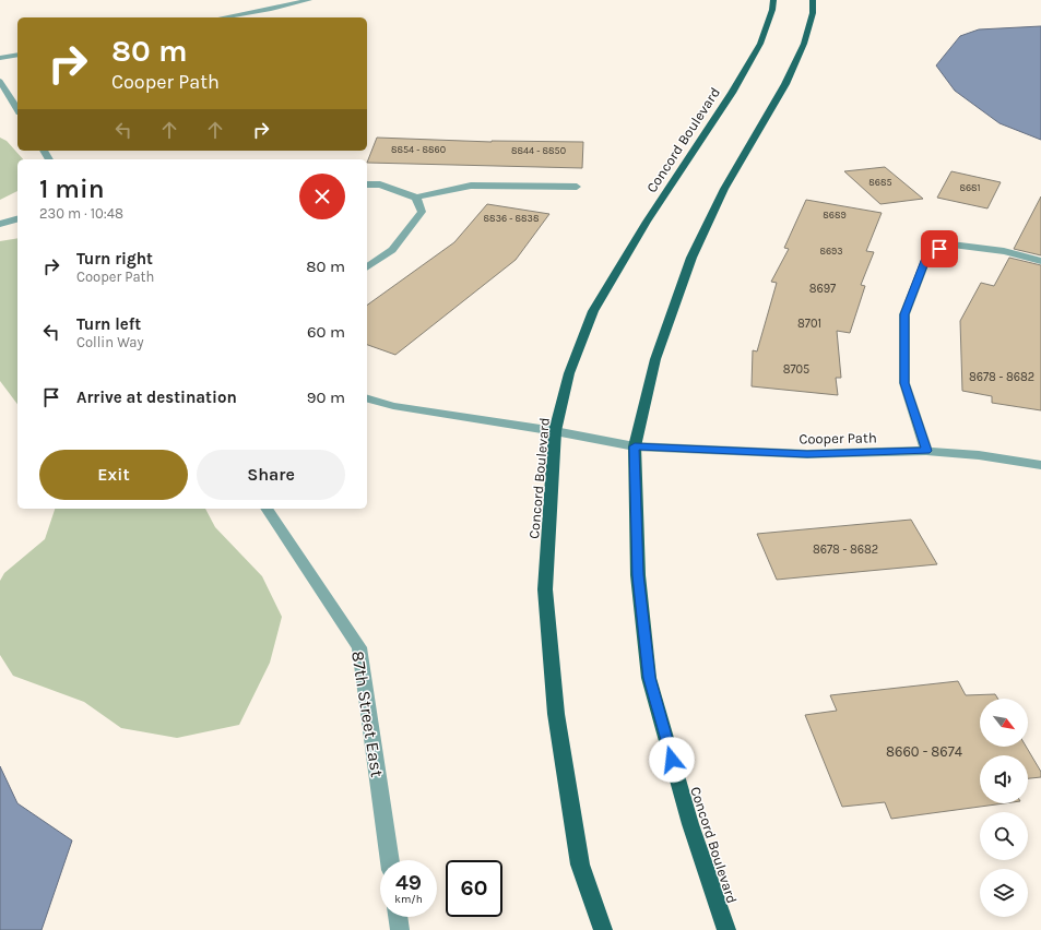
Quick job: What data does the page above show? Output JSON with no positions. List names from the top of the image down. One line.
{"streets":{"main road":["Concord Boulevard"],"street":["Cooper Path","87th Street East"]},"crossings":[["Concord Boulevard","Cooper Path"]],"house_numbers":["8854 - 8860","8844 - 8850","8685","8681","8689","8836 - 8838","8693","8697","8701","8705","8678 - 8682","8678 - 8682","8660 - 8674"],"north":"bottom right","page":{"turn":["80 m","Cooper Path"],"heading":["1 min","230 m · 10:48"],"list":[{"name":"Turn right","note":"Cooper Path","value":"80 m"},{"name":"Turn left","note":"Collin Way","value":"60 m"},{"name":"Arrive at destination","value":"90 m"}],"buttons":["Exit","Share"],"speed":"49 km/h","limit":"60"}}
